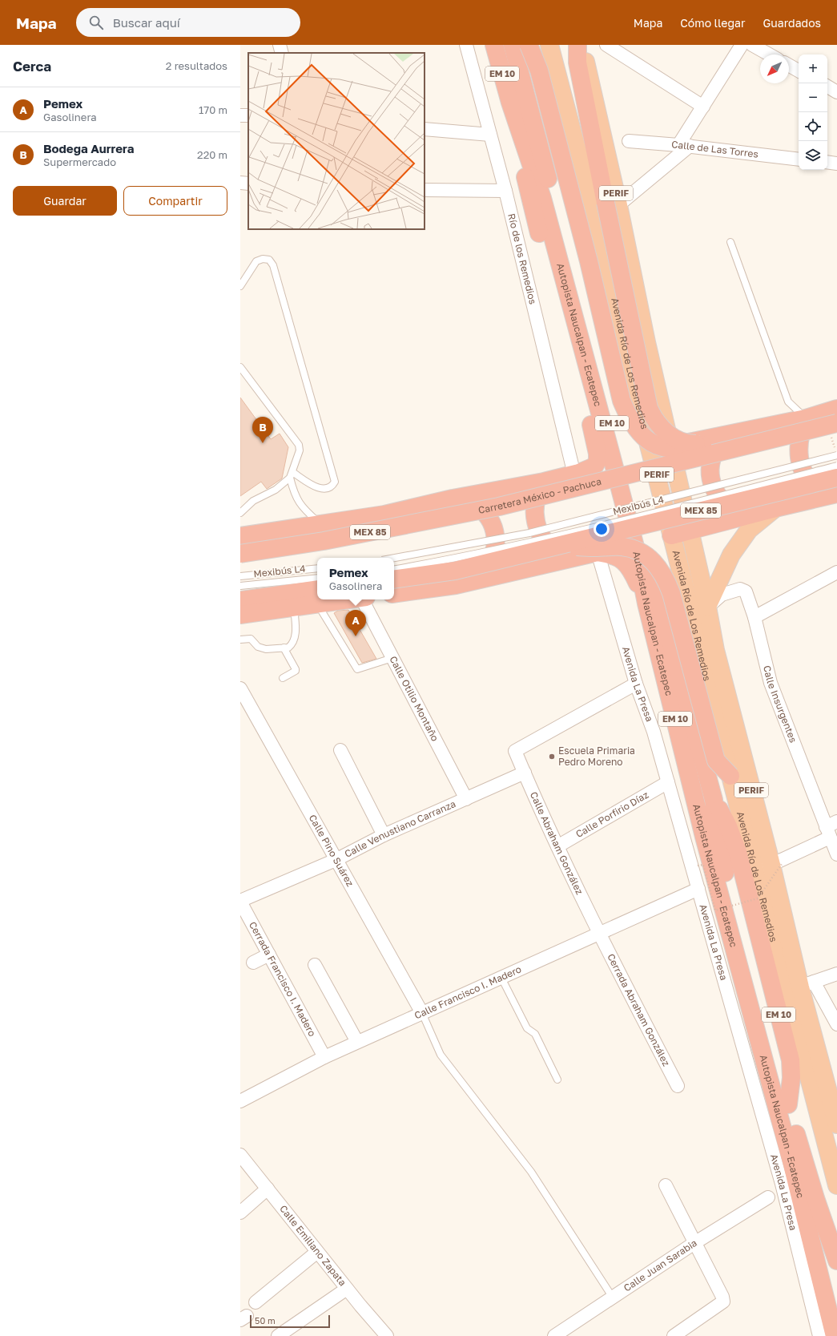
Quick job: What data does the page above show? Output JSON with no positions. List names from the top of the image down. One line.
{"streets":{"highway":["EM 10","PERIF","Autopista Naucalpan - Ecatepec","Avenida Río de Los Remedios","Carretera México - Pachuca","MEX 85"],"street":["Calle de Las Torres","Río de los Remedios","Avenida La Presa","Calle Otilio Montaño","Calle Insurgentes","Calle Porfirio Díaz","Calle Venustiano Carranza","Calle Abraham González","Calle Pino Suárez","Cerrada Francisco I. Madero","Calle Francisco I. Madero","Cerrada Abraham González","Calle Emiliano Zapata","Calle Juan Sarabia"],"lane":["Mexibús L4"]},"crossings":[["Avenida Río de Los Remedios","Calle Insurgentes"],["Avenida La Presa","Calle Porfirio Díaz"],["Avenida La Presa","Calle Abraham González"],["Avenida La Presa","Calle Francisco I. Madero"],["Calle Otilio Montaño","Calle Venustiano Carranza"],["Calle Porfirio Díaz","Calle Abraham González"],["Calle Venustiano Carranza","Calle Abraham González"],["Calle Venustiano Carranza","Calle Pino Suárez"],["Calle Venustiano Carranza","Cerrada Francisco I. Madero"],["Calle Abraham González","Calle Francisco I. Madero"],["Calle Abraham González","Cerrada Abraham González"],["Calle Pino Suárez","Calle Francisco I. Madero"],["Cerrada Francisco I. Madero","Calle Francisco I. Madero"],["Calle Francisco I. Madero","Cerrada Abraham González"]],"places":["Escuela Primaria Pedro Moreno"],"scale_bar":"50 m","north":"bottom left","page":{"header":"Mapa","search":"Buscar aquí","nav":["Mapa","Cómo llegar","Guardados"],"heading":["Cerca","2 resultados"],"map_buttons":["+","−"],"list":[{"mark":"A","name":"Pemex","note":"Gasolinera","value":"170 m"},{"mark":"B","name":"Bodega Aurrera","note":"Supermercado","value":"220 m"}],"buttons":["Guardar","Compartir"],"pins":["B","A"],"popup":["Pemex","Gasolinera"],"scale":"50 m"}}
